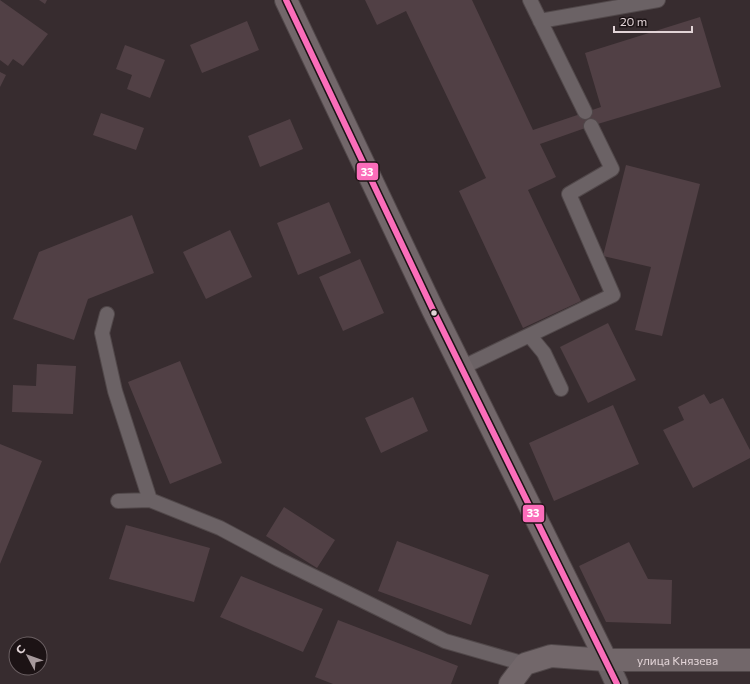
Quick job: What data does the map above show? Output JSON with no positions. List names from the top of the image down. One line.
{"streets":{"main road":["улица Князева"]},"lines":["transit line 33"],"scale_bar":"20 m","north":"top left"}
